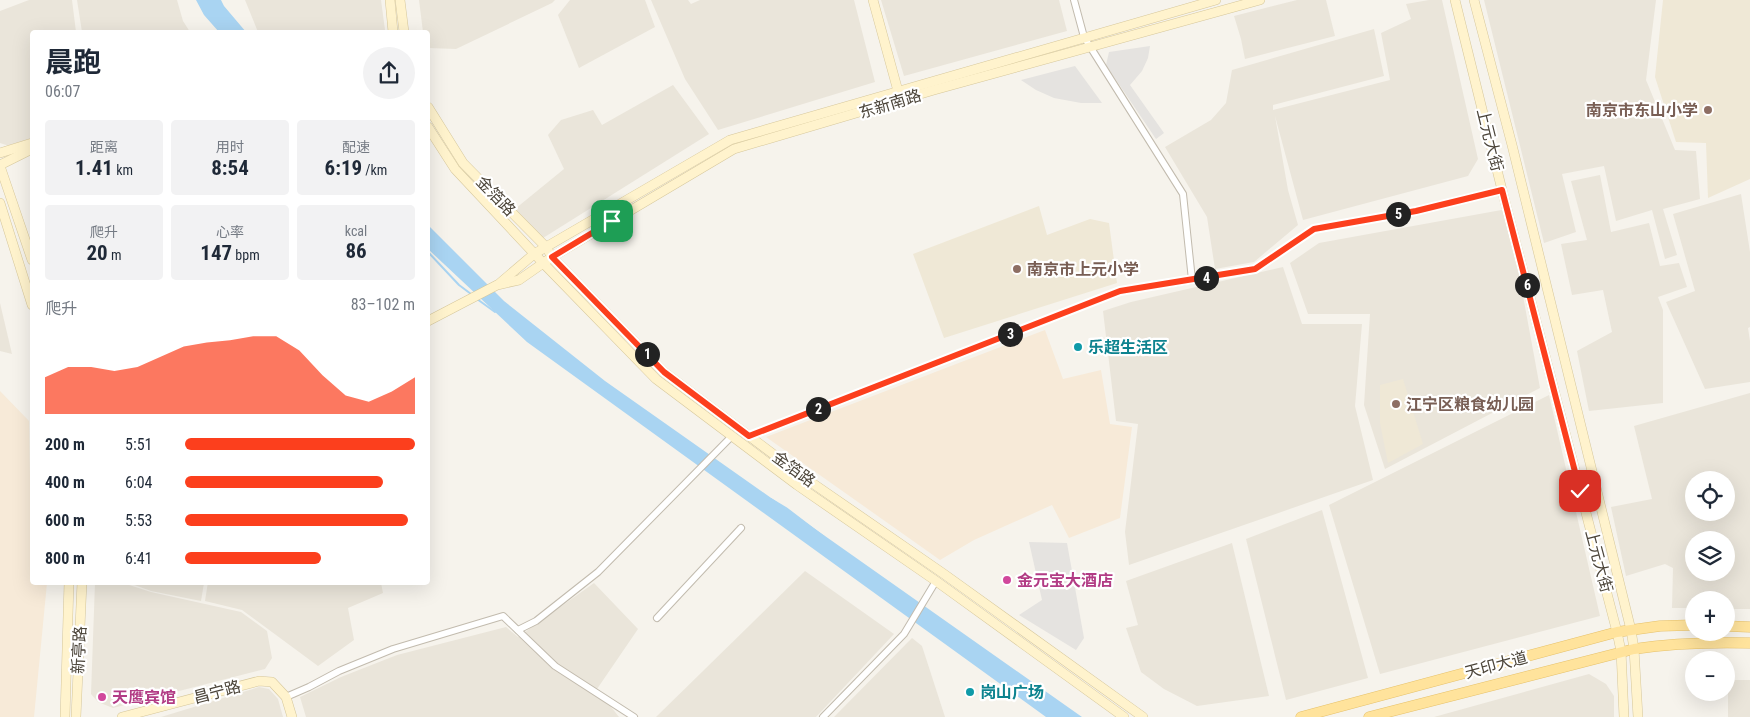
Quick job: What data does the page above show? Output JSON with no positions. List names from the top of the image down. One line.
{"streets":{"main road":["东新南路","上元大街","金箔路","新亭路","天印大道","昌宁路"]},"crossings":[["东新南路","金箔路"],["上元大街","天印大道"]],"places":["南京市东山小学","南京市上元小学","乐超生活区","江宁区粮食幼儿园","金元宝大酒店","岗山广场","天鹰宾馆"],"page":{"heading":["晨跑","06:07"],"stats":[["距离","1.41 km"],["用时","8:54"],["配速","6:19 /km"],["爬升","20 m"],["心率","147 bpm"],["kcal","86"]],"pins":["5","4","6","3","1","2"],"chart":["爬升","83–102 m"],"list":[{"name":"200 m","note":"5:51"},{"name":"400 m","note":"6:04"},{"name":"600 m","note":"5:53"},{"name":"800 m","note":"6:41"}],"map_buttons":["+","−"]}}
